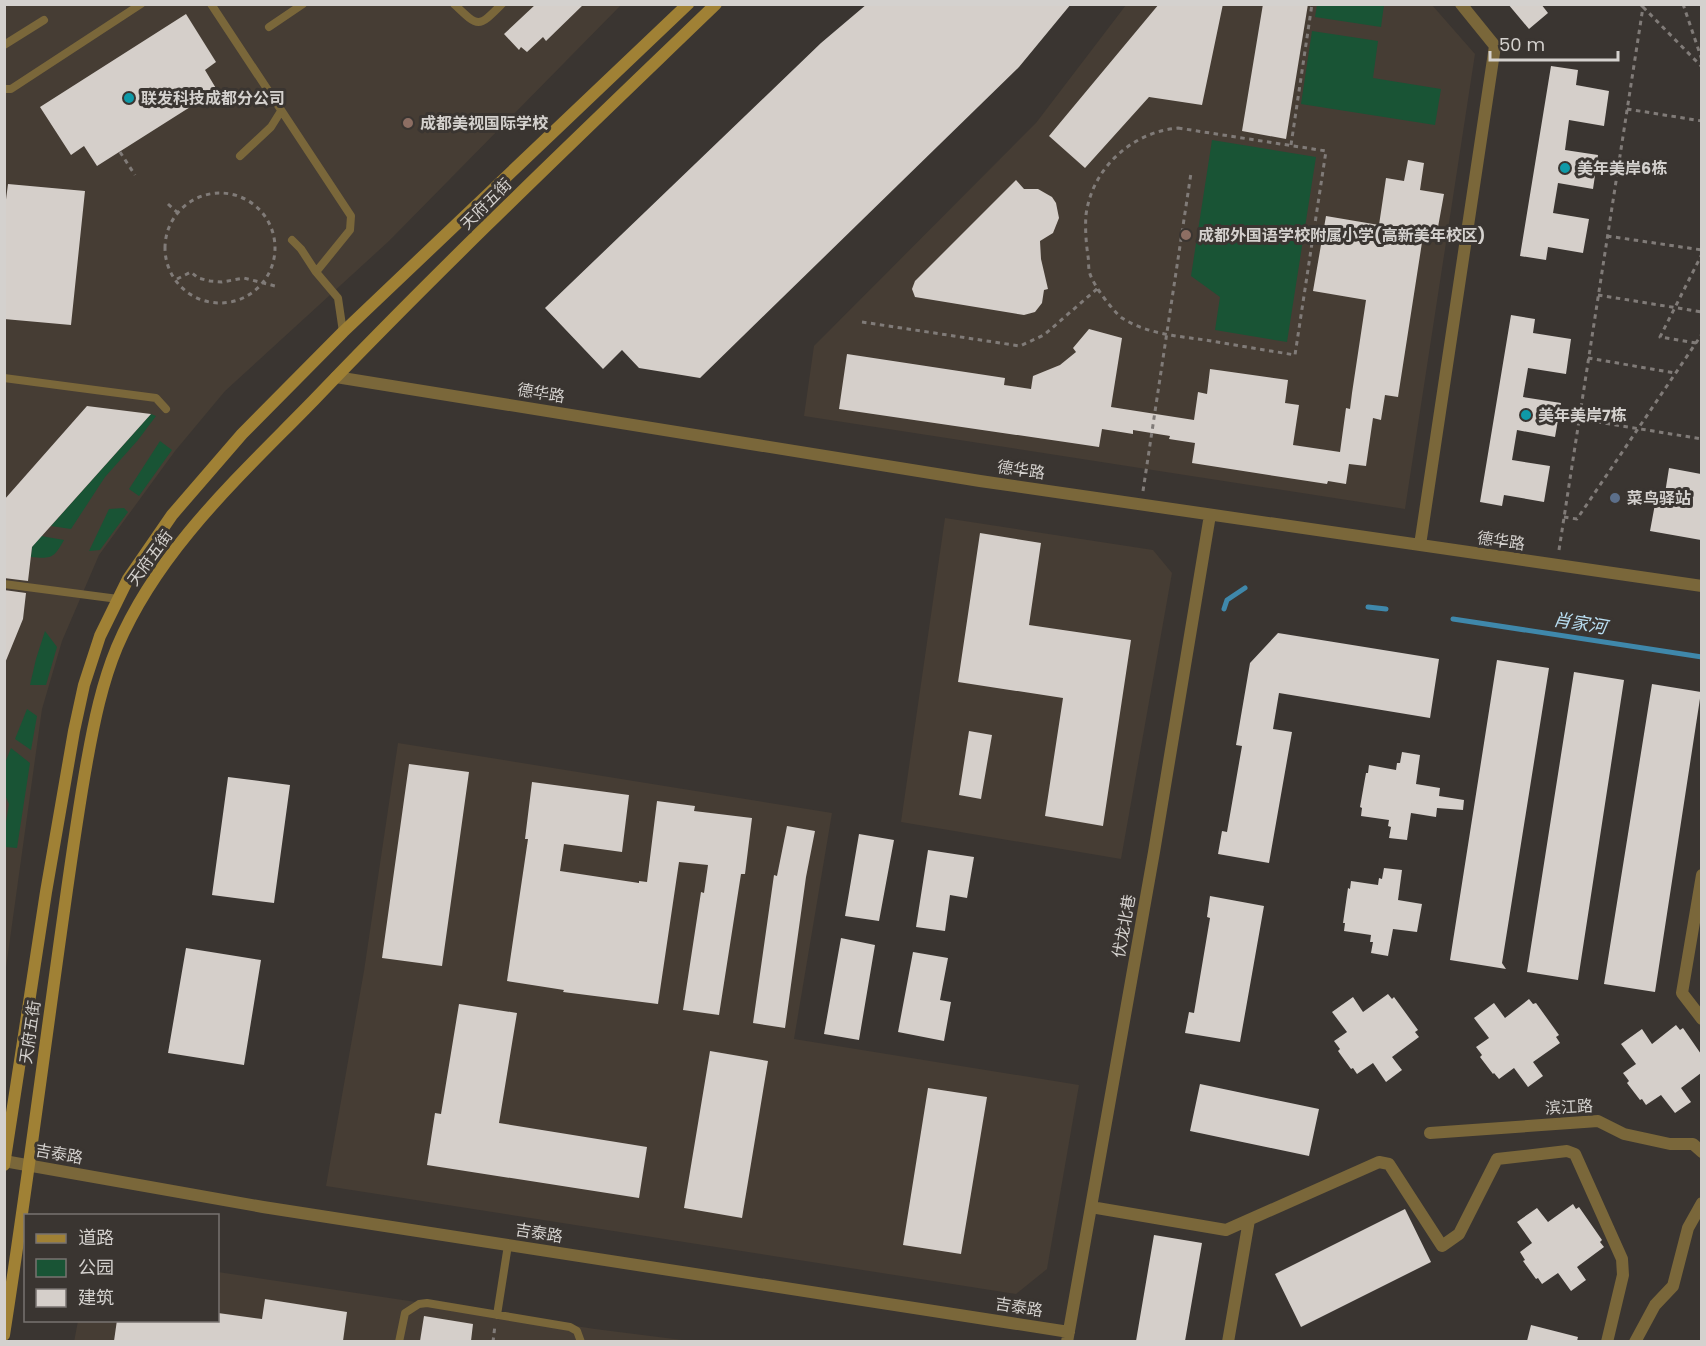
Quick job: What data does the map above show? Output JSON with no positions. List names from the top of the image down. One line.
{"streets":{"street":["天府五街","德华路","伏龙北巷","滨江路","吉泰路"]},"crossings":[["天府五街","德华路"],["天府五街","吉泰路"],["德华路","伏龙北巷"],["伏龙北巷","吉泰路"]],"water":["肖家河"],"places":["联发科技成都分公司","成都美视国际学校","美年美岸6栋","成都外国语学校附属小学(高新美年校区)","美年美岸7栋","菜鸟驿站"],"legend":["道路","公园","建筑"],"scale_bar":"50 m"}
